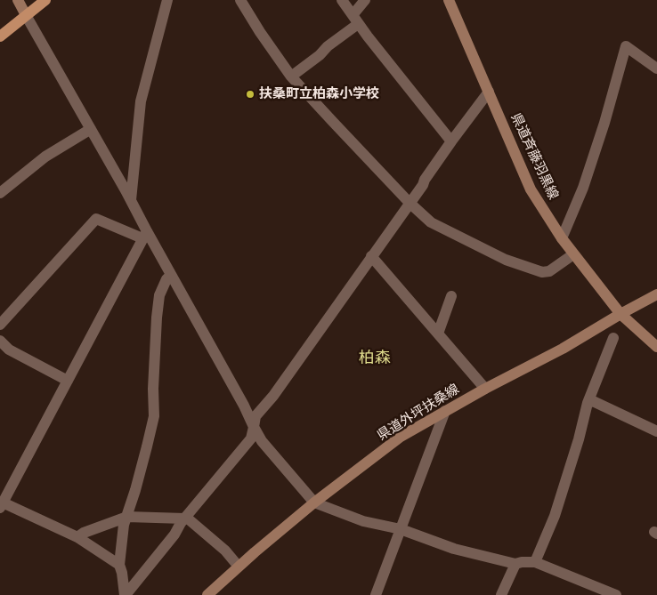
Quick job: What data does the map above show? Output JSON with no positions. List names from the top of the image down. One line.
{"streets":{"main road":["県道斉藤羽黒線","県道外坪扶桑線"]},"crossings":[["県道斉藤羽黒線","県道外坪扶桑線"]],"districts":["柏森"],"places":["扶桑町立柏森小学校"]}
